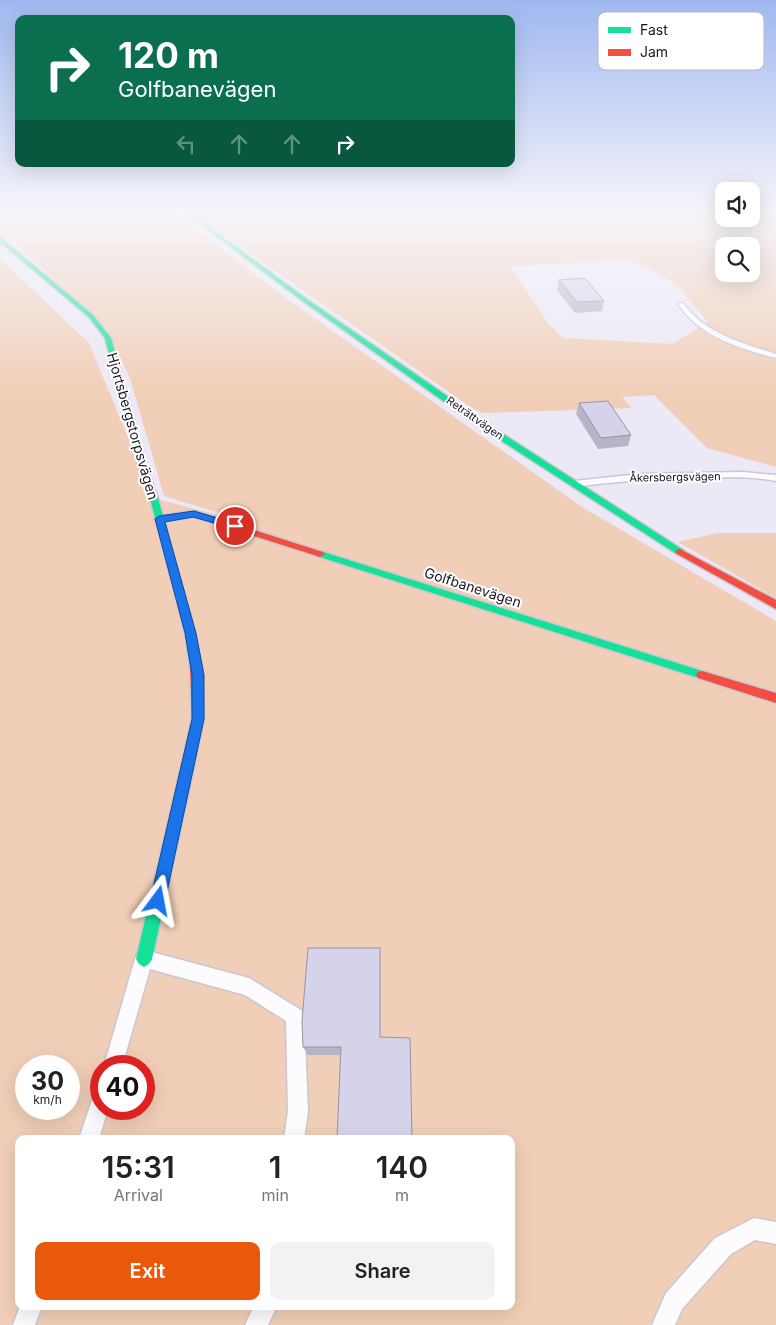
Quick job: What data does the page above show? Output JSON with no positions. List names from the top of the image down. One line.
{"streets":{"street":["Reträttvägen","Hjortsbergstorpsvägen","Golfbanevägen"],"lane":["Åkersbergsvägen"]},"crossings":[["Reträttvägen","Åkersbergsvägen"],["Hjortsbergstorpsvägen","Golfbanevägen"]],"legend":["Fast","Jam"],"page":{"turn":["120 m","Golfbanevägen"],"speed":"30 km/h","limit":"40","eta":["15:31","Arrival","1","min","140","m"],"buttons":["Exit","Share"]}}
